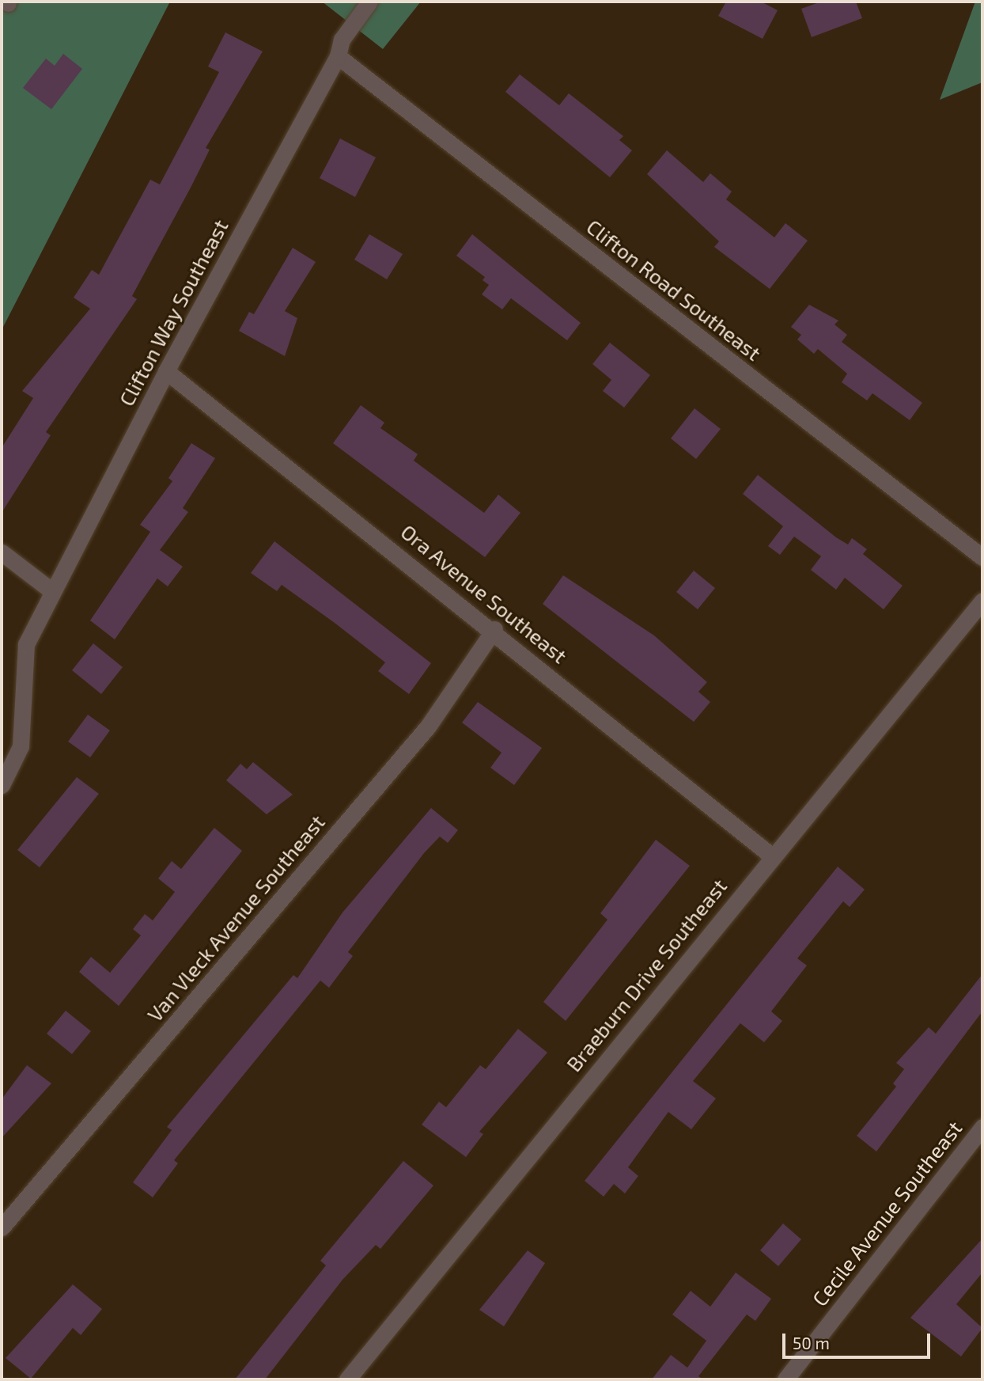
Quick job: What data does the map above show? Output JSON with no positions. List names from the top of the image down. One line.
{"streets":{"street":["Clifton Road Southeast","Clifton Way Southeast","Ora Avenue Southeast","Van Vleck Avenue Southeast","Braeburn Drive Southeast","Cecile Avenue Southeast"]},"crossings":[["Clifton Road Southeast","Clifton Way Southeast"],["Clifton Way Southeast","Ora Avenue Southeast"],["Ora Avenue Southeast","Van Vleck Avenue Southeast"],["Ora Avenue Southeast","Braeburn Drive Southeast"]],"scale_bar":"50 m"}
